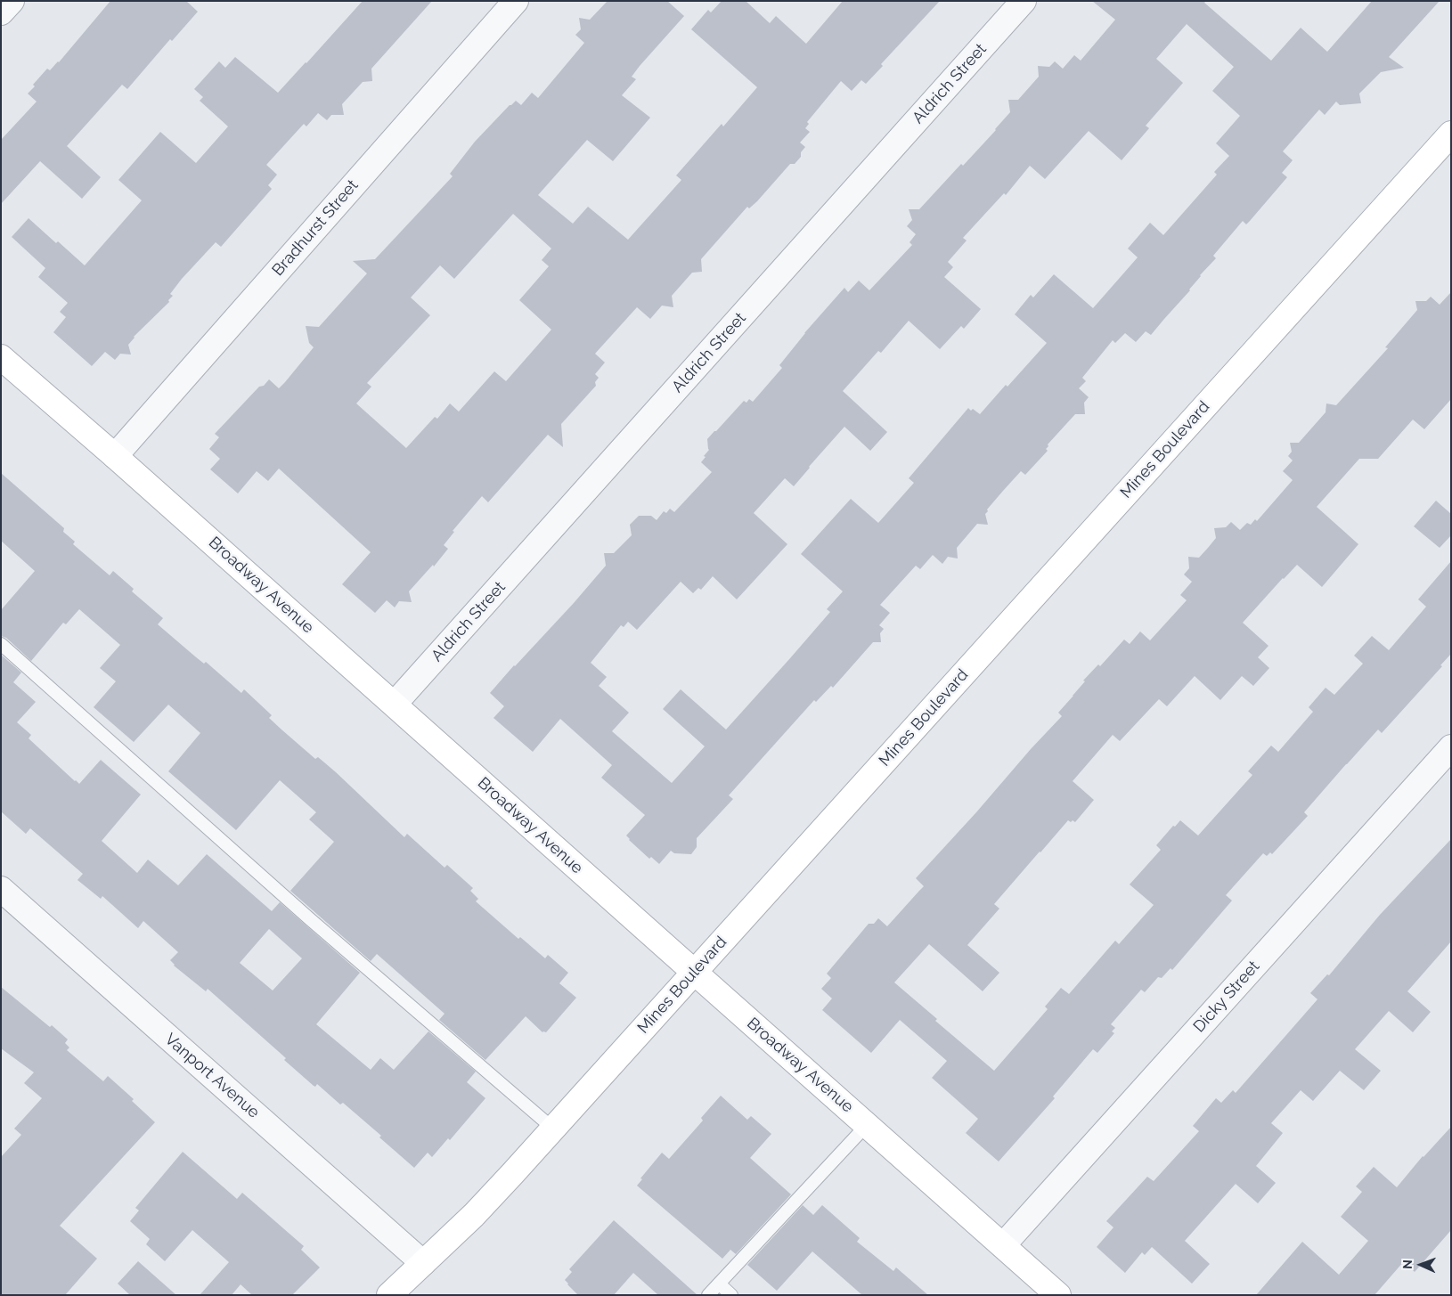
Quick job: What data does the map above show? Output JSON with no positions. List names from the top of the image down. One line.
{"streets":{"street":["Aldrich Street","Bradhurst Street","Mines Boulevard","Broadway Avenue","Dicky Street","Vanport Avenue"]},"crossings":[["Aldrich Street","Broadway Avenue"],["Bradhurst Street","Broadway Avenue"],["Mines Boulevard","Broadway Avenue"],["Mines Boulevard","Vanport Avenue"],["Broadway Avenue","Dicky Street"]],"north":"left"}
